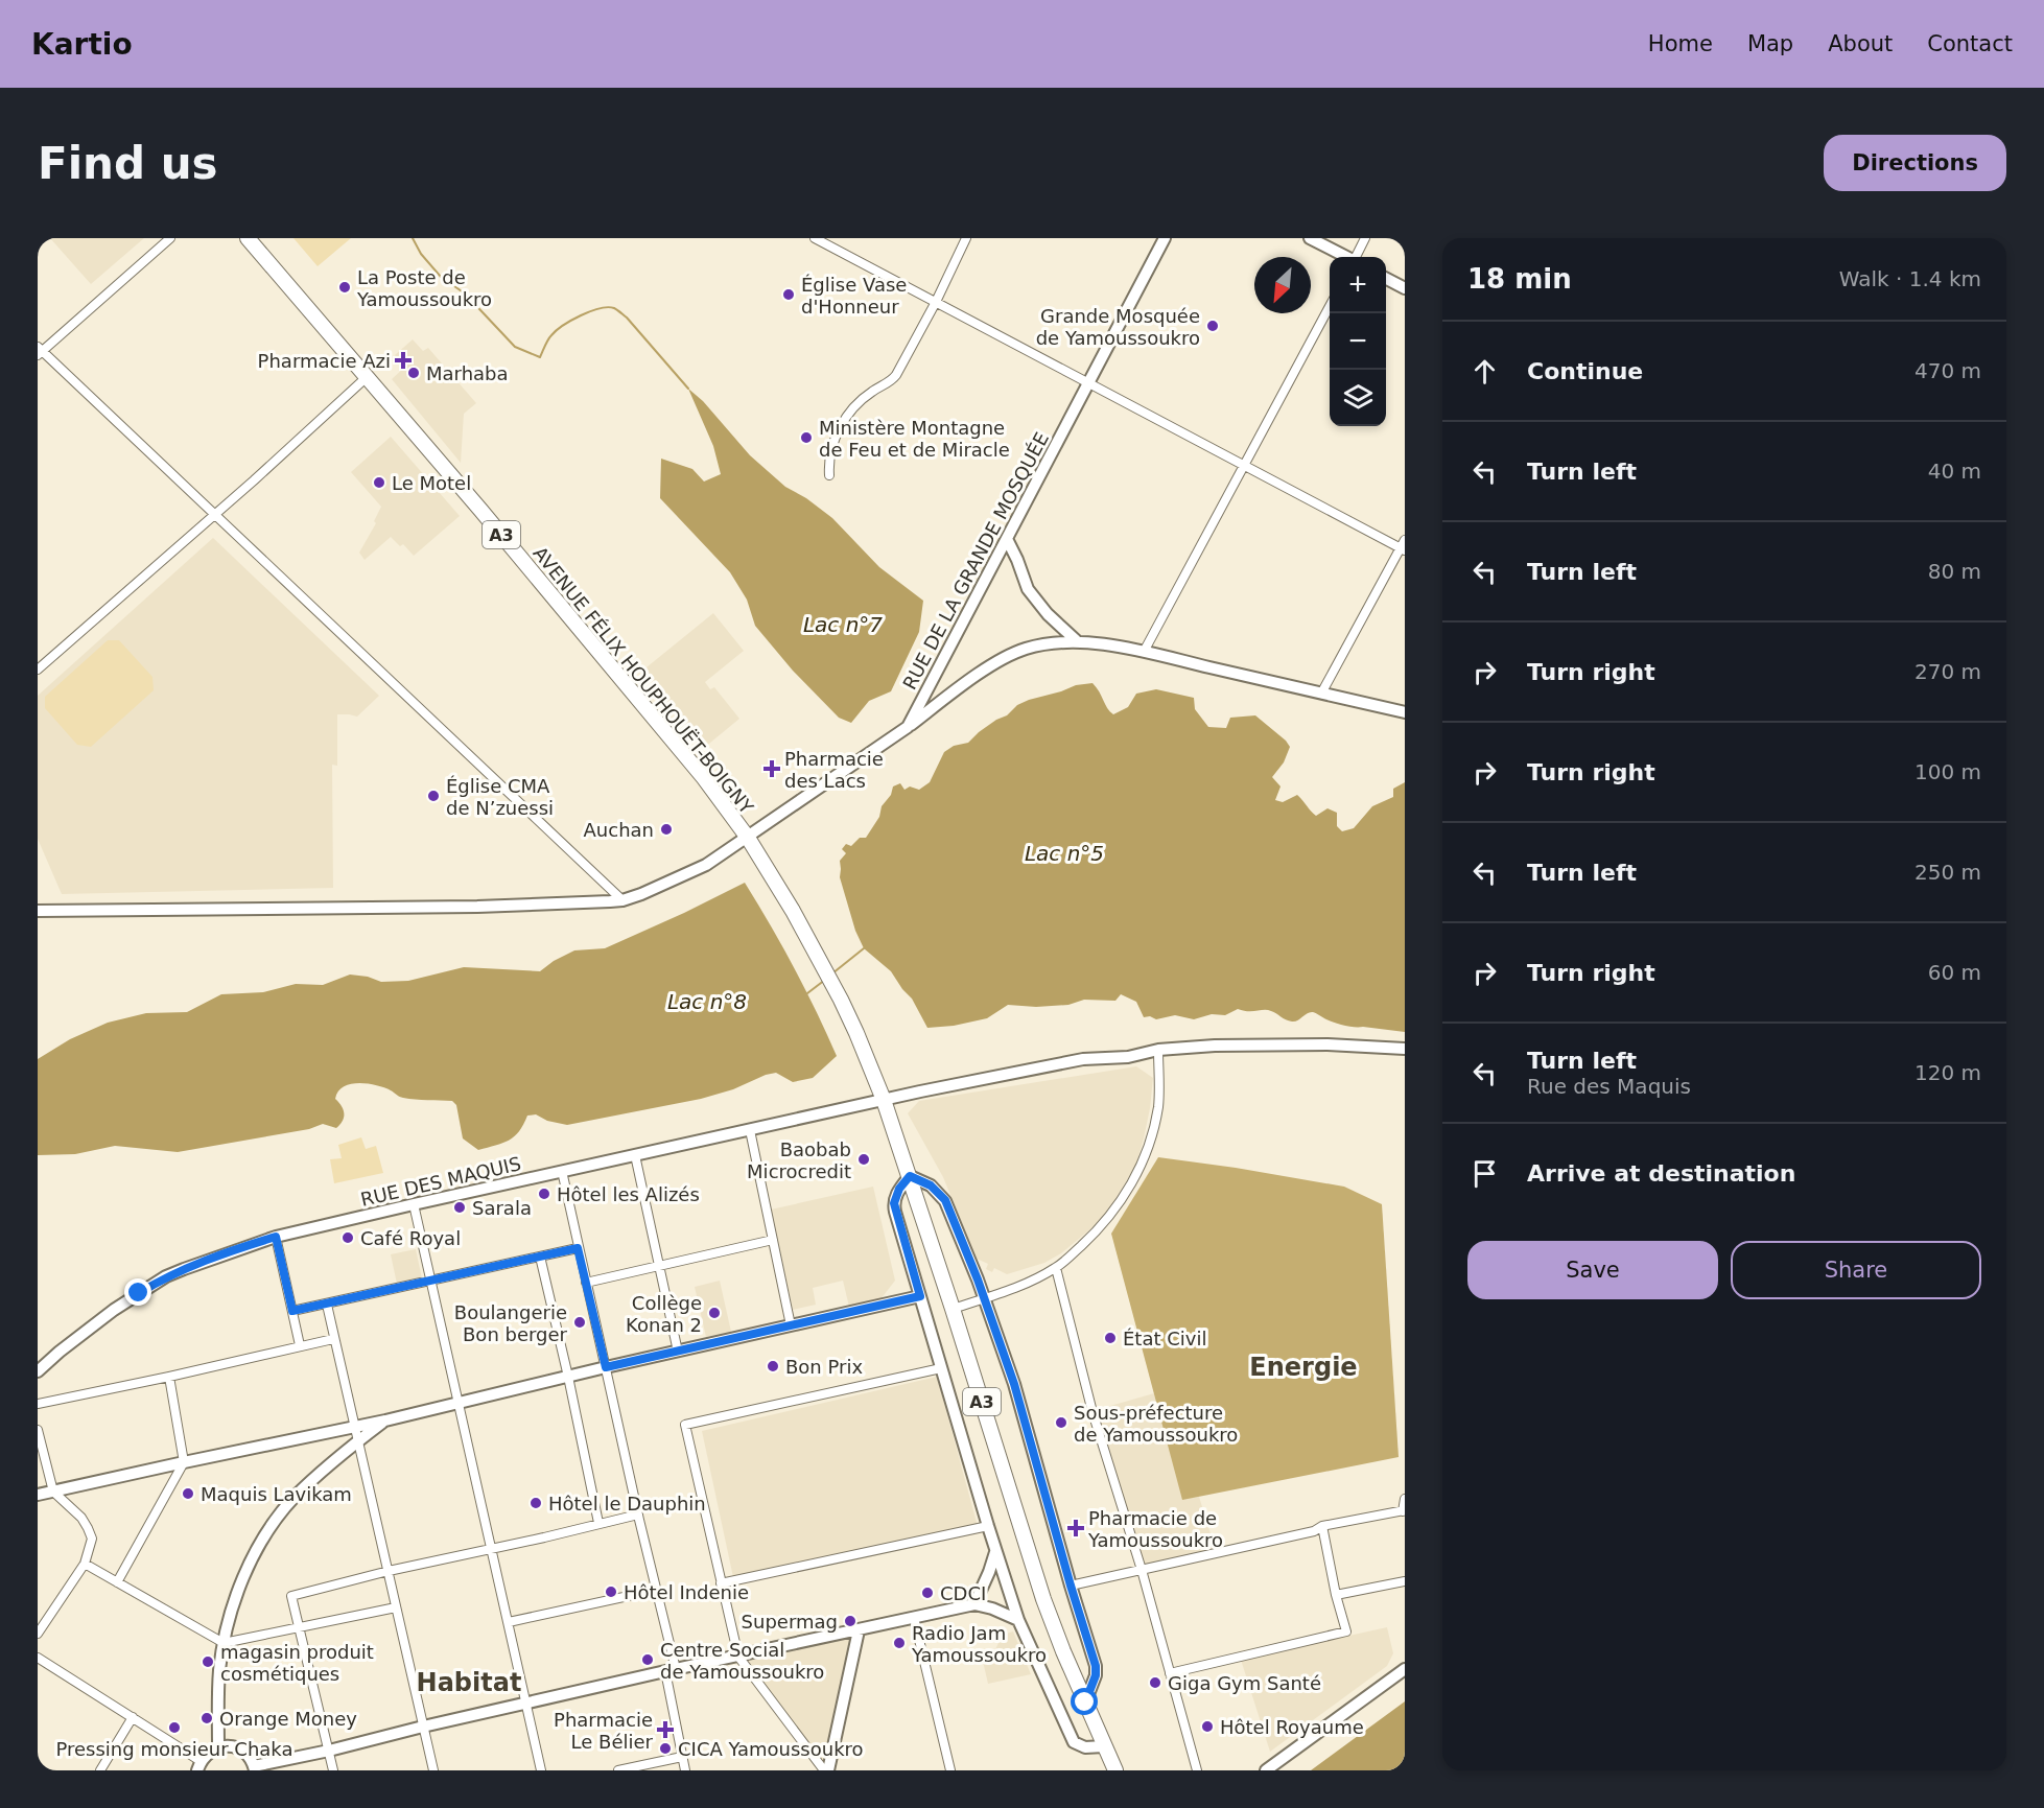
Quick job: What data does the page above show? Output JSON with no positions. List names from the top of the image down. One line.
{"streets":{"highway":["A3","AVENUE FÉLIX HOUPHOUËT-BOIGNY"],"street":["RUE DE LA GRANDE MOSQUÉE","RUE DES MAQUIS"]},"crossings":[["RUE DE LA GRANDE MOSQUÉE","AVENUE FÉLIX HOUPHOUËT-BOIGNY"],["AVENUE FÉLIX HOUPHOUËT-BOIGNY","RUE DES MAQUIS"]],"districts":["Energie","Habitat"],"water":["Lac n°7","Lac n°5","Lac n°8"],"places":{"other":["La Poste de Yamoussoukro","Église Vase d'Honneur","Grande Mosquée de Yamoussoukro","Marhaba","Ministère Montagne de Feu et de Miracle","Le Motel","Église CMA de N’zuessi","Auchan","Baobab Microcredit","Hôtel les Alizés","Sarala","Café Royal","Collège Konan 2","Boulangerie Bon berger","État Civil","Bon Prix","Sous-préfecture de Yamoussoukro","Maquis Lavikam","Hôtel le Dauphin","Hôtel Indenie","CDCI","Supermag","Radio Jam Yamoussoukro","Centre Social de Yamoussoukro","magasin produit cosmétiques","Giga Gym Santé","Orange Money","Hôtel Royaume","Pressing monsieur Chaka","CICA Yamoussoukro"],"health":["Pharmacie Azi","Pharmacie des Lacs","Pharmacie de Yamoussoukro","Pharmacie Le Bélier"]},"north":"bottom left","page":{"header":"Kartio","nav":["Home","Map","About","Contact"],"buttons":["Directions",["Save","Share"]],"title":"Find us","heading":["18 min","Walk · 1.4 km"],"map_buttons":["+","−"],"list":[["Continue","470 m"],["Turn left","40 m"],["Turn left","80 m"],["Turn right","270 m"],["Turn right","100 m"],["Turn left","250 m"],["Turn right","60 m"],["Turn left","Rue des Maquis","120 m"],"Arrive at destination"]}}
